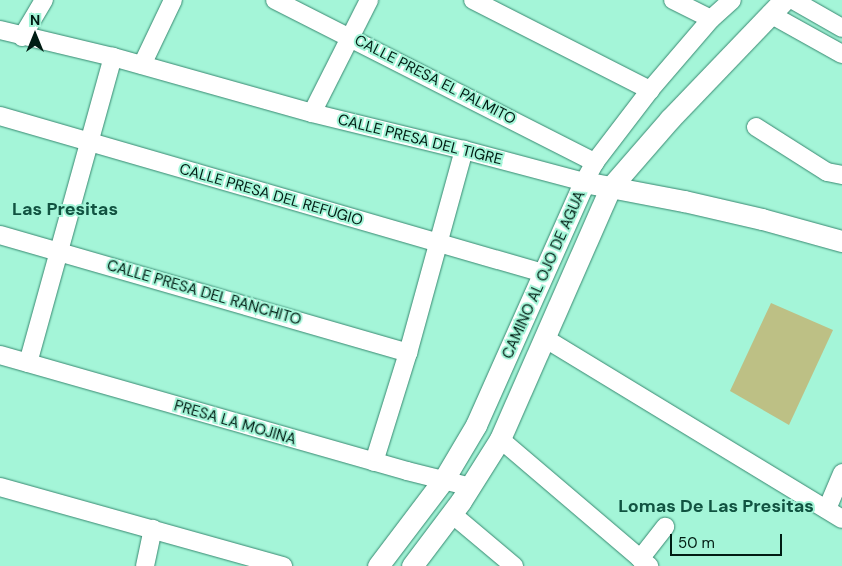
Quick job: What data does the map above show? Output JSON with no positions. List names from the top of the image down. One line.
{"streets":{"street":["CALLE PRESA EL PALMITO","CALLE PRESA DEL TIGRE","CALLE PRESA DEL REFUGIO","CAMINO AL OJO DE AGUA","CALLE PRESA DEL RANCHITO","PRESA LA MOJINA"]},"crossings":[["CALLE PRESA EL PALMITO","CAMINO AL OJO DE AGUA"],["CALLE PRESA DEL TIGRE","CAMINO AL OJO DE AGUA"],["CALLE PRESA DEL REFUGIO","CAMINO AL OJO DE AGUA"],["CAMINO AL OJO DE AGUA","PRESA LA MOJINA"]],"districts":["Las Presitas","Lomas De Las Presitas"],"scale_bar":"50 m","north":"top"}
